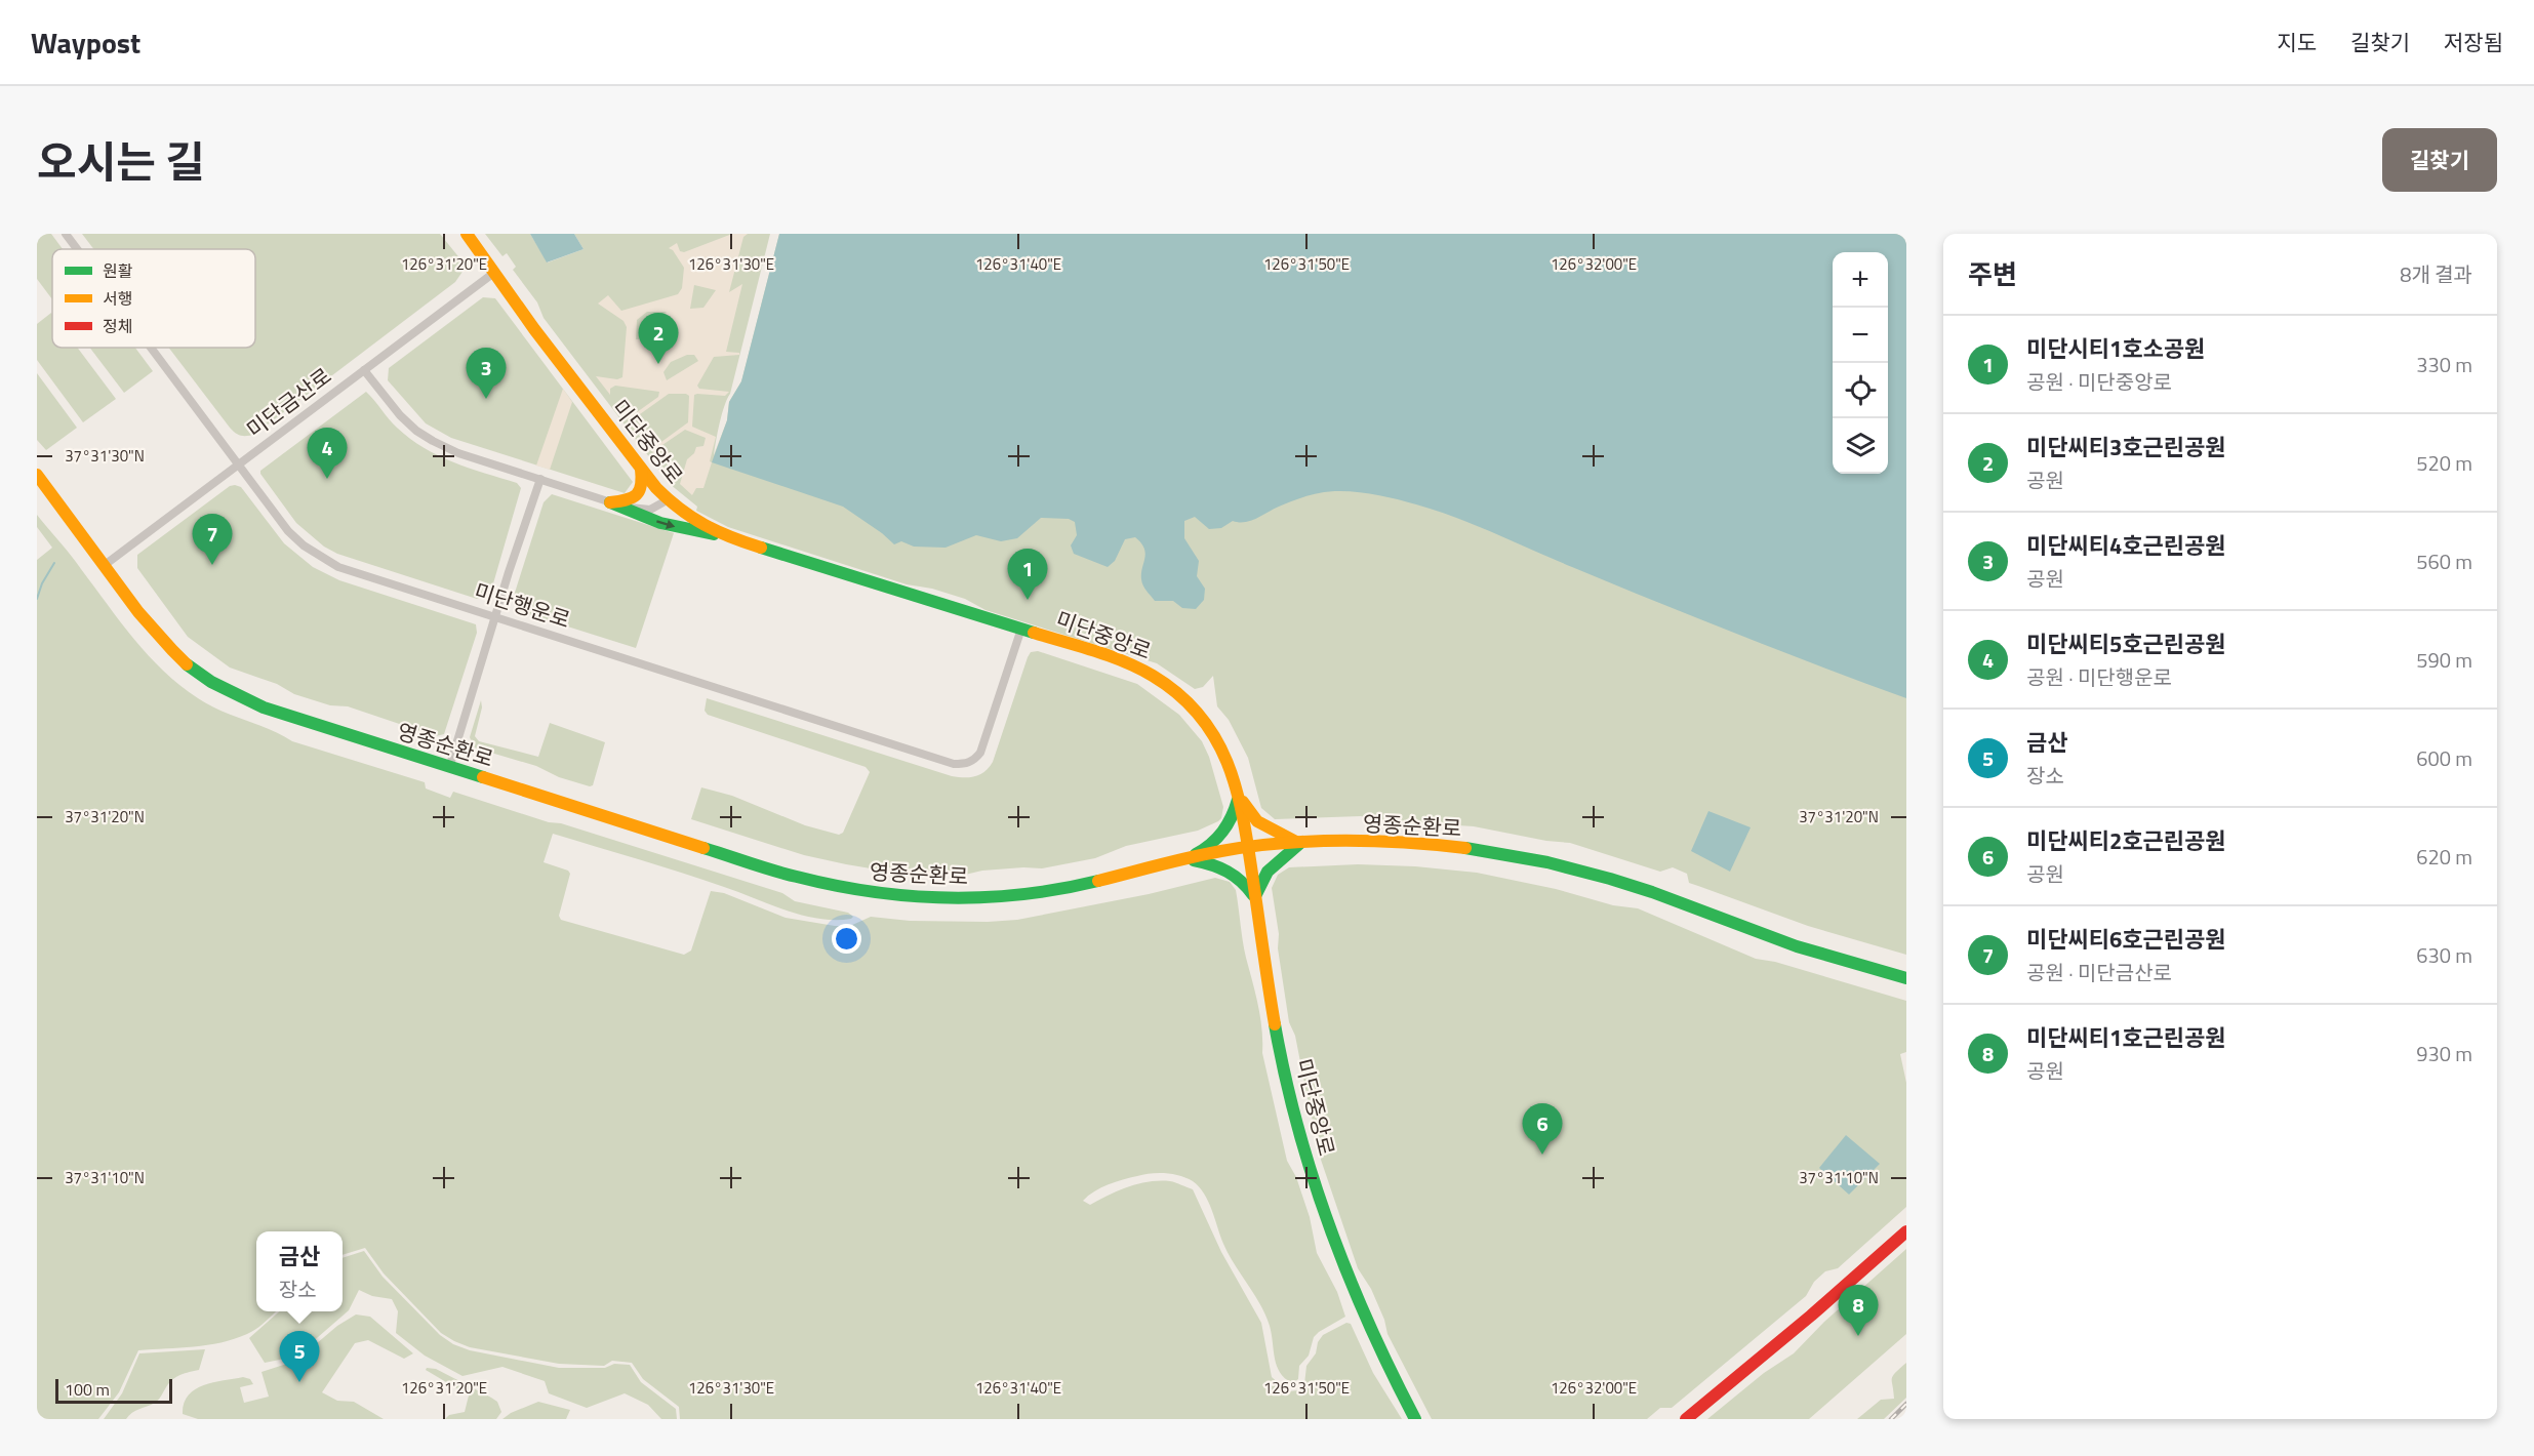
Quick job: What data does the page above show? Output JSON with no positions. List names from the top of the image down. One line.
{"streets":{"street":["미단금산로","미단중앙로","미단행운로","영종순환로"]},"crossings":[["미단금산로","미단중앙로"],["미단금산로","미단행운로"],["미단금산로","영종순환로"],["미단중앙로","미단행운로"],["미단중앙로","영종순환로"]],"legend":["원활","서행","정체"],"scale_bar":"100 m","page":{"header":"Waypost","nav":["지도","길찾기","저장됨"],"title":"오시는 길","buttons":"길찾기","heading":["주변","8개 결과"],"map_buttons":["+","−"],"pins":["2","3","4","7","1","6","8","5"],"list":[{"mark":"1","name":"미단시티1호소공원","note":"공원 · 미단중앙로","value":"330 m"},{"mark":"2","name":"미단씨티3호근린공원","note":"공원","value":"520 m"},{"mark":"3","name":"미단씨티4호근린공원","note":"공원","value":"560 m"},{"mark":"4","name":"미단씨티5호근린공원","note":"공원 · 미단행운로","value":"590 m"},{"mark":"5","name":"금산","note":"장소","value":"600 m"},{"mark":"6","name":"미단씨티2호근린공원","note":"공원","value":"620 m"},{"mark":"7","name":"미단씨티6호근린공원","note":"공원 · 미단금산로","value":"630 m"},{"mark":"8","name":"미단씨티1호근린공원","note":"공원","value":"930 m"}],"popup":["금산","장소"],"scale":"100 m"},"coordinates":["126°31'20\"E","126°31'30\"E","126°31'40\"E","126°31'50\"E","126°32'00\"E","37°31'30\"N","37°31'20\"N","37°31'10\"N"]}
